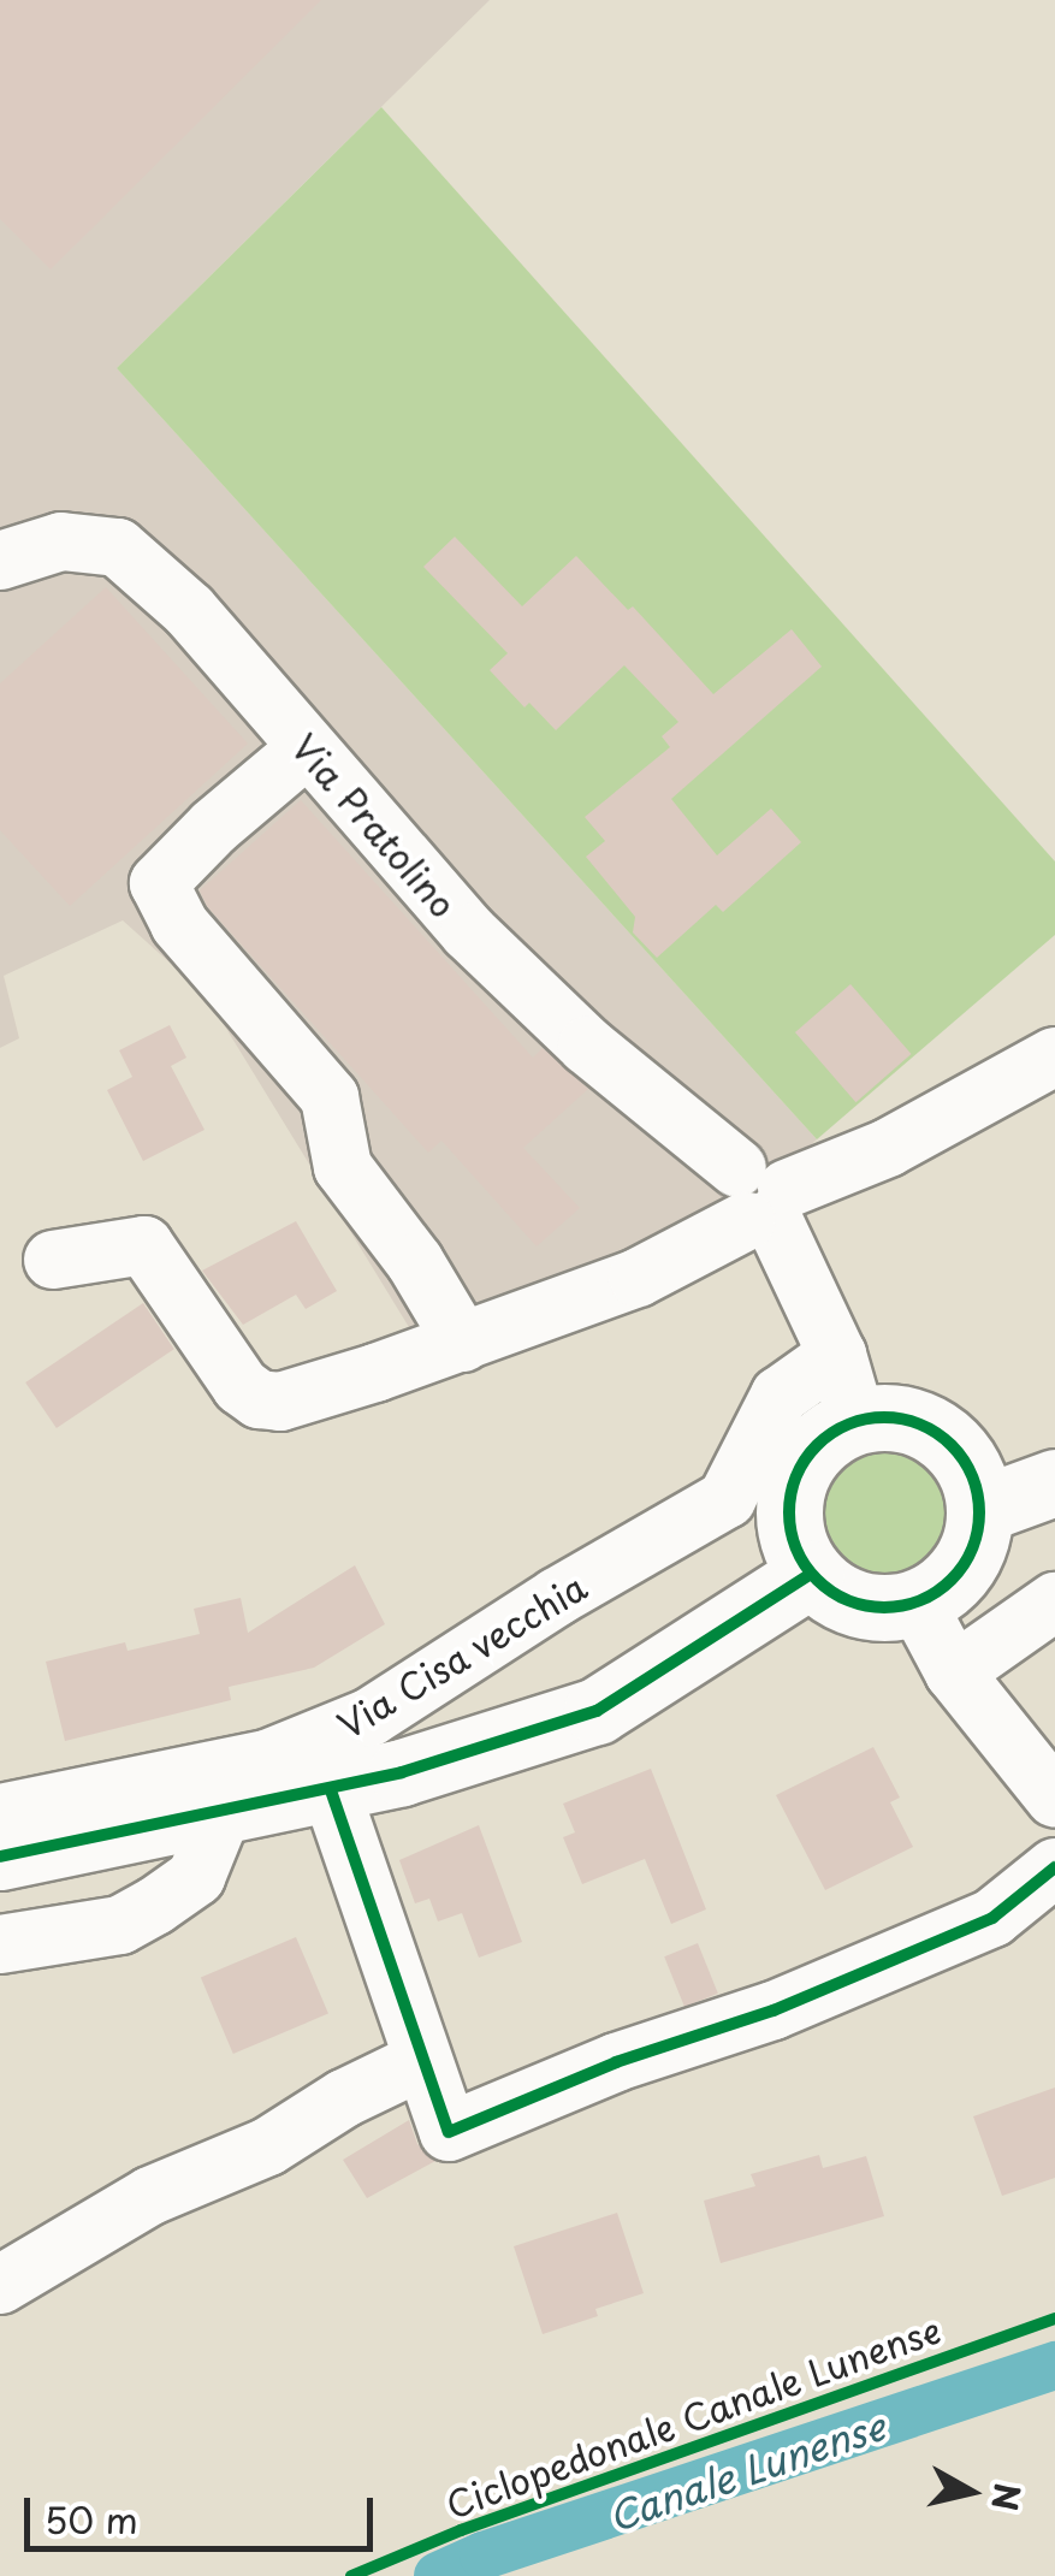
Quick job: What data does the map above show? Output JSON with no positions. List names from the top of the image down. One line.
{"streets":{"street":["Via Pratolino","Via Cisa vecchia"],"cycle path":["Ciclopedonale Canale Lunense"]},"water":["Canale Lunense"],"scale_bar":"50 m","north":"right"}
